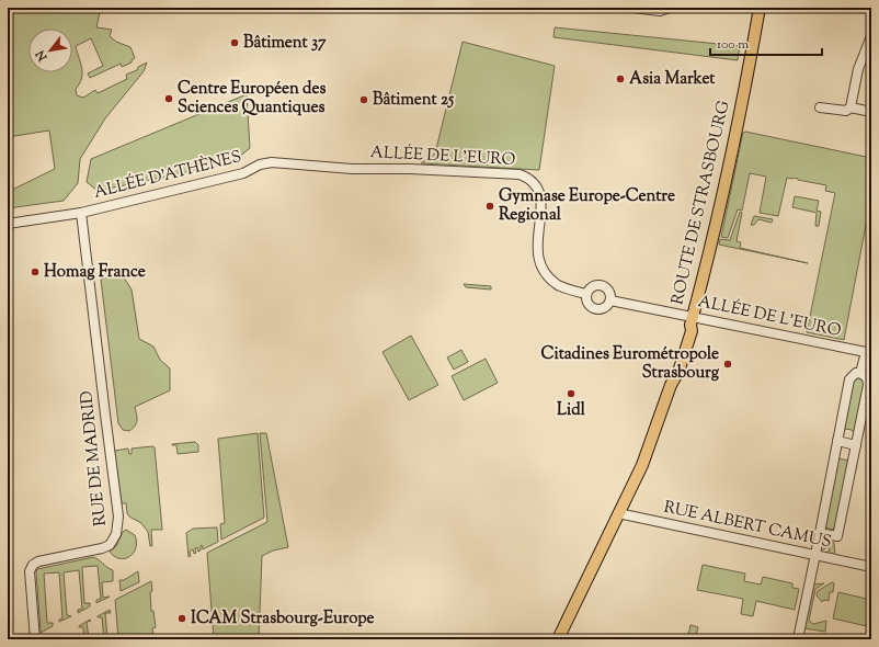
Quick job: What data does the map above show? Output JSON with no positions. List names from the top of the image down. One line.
{"streets":{"main road":["ROUTE DE STRASBOURG"],"street":["ALLÉE DE L'EURO","ALLÉE D'ATHÈNES","RUE DE MADRID","RUE ALBERT CAMUS"]},"crossings":[["ALLÉE DE L'EURO","ALLÉE D'ATHÈNES"],["ALLÉE DE L'EURO","ROUTE DE STRASBOURG"],["ALLÉE D'ATHÈNES","RUE DE MADRID"],["ROUTE DE STRASBOURG","RUE ALBERT CAMUS"]],"places":["Bâtiment 37","Asia Market","Centre Européen des Sciences Quantiques","Bâtiment 25","Gymnase Europe-Centre Regional","Homag France","Citadines Eurométropole Strasbourg","Lidl","ICAM Strasbourg-Europe"],"scale_bar":"100 m","north":"bottom left"}
